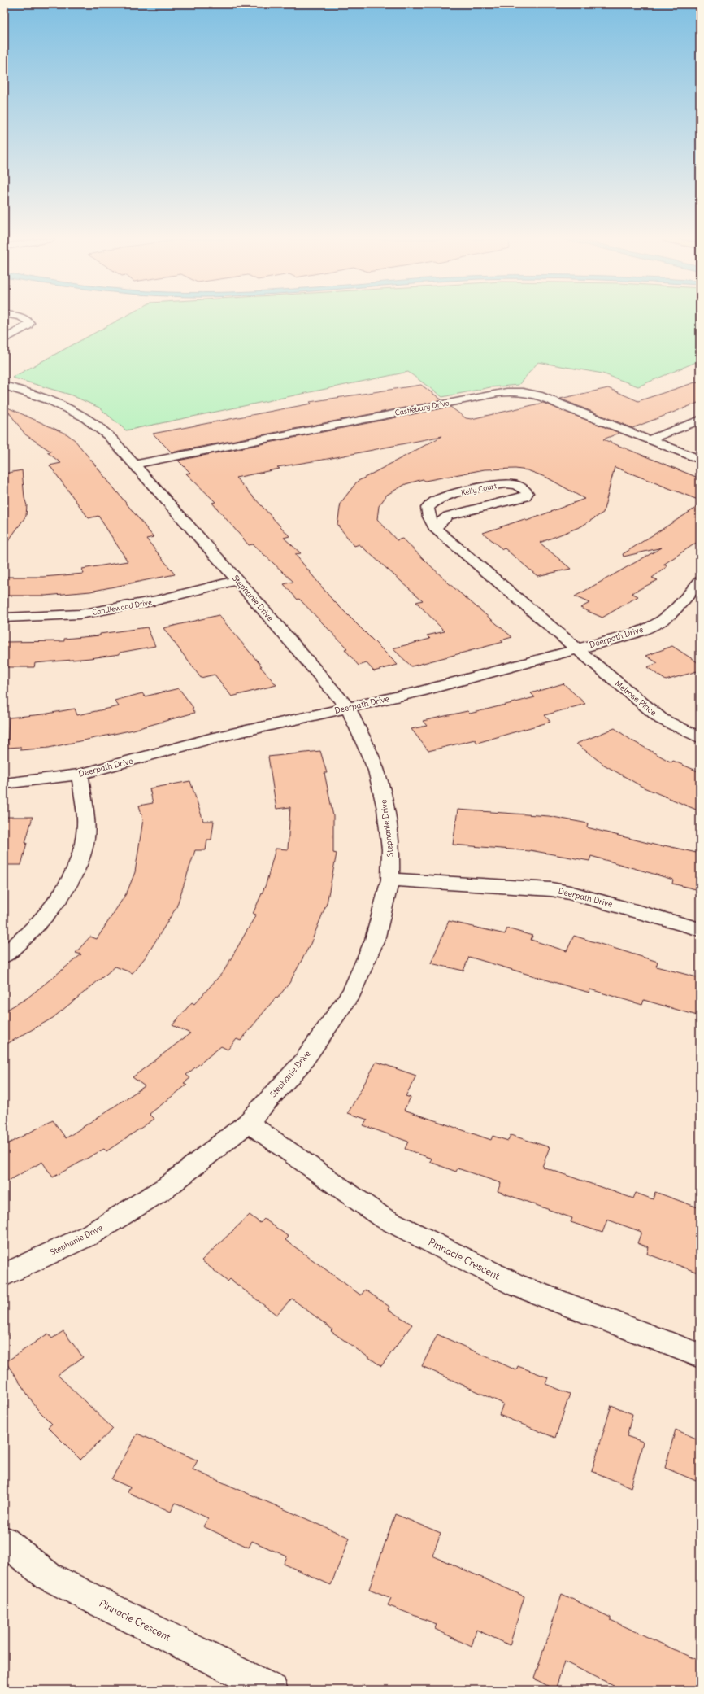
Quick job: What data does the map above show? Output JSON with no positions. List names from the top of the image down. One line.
{"streets":{"street":["Castlebury Drive","Kelly Court","Stephanie Drive","Candlewood Drive","Deerpath Drive","Melrose Place","Pinnacle Crescent"]},"crossings":[["Castlebury Drive","Stephanie Drive"],["Kelly Court","Deerpath Drive"],["Kelly Court","Melrose Place"],["Stephanie Drive","Candlewood Drive"],["Stephanie Drive","Deerpath Drive"],["Stephanie Drive","Pinnacle Crescent"],["Deerpath Drive","Melrose Place"]]}
